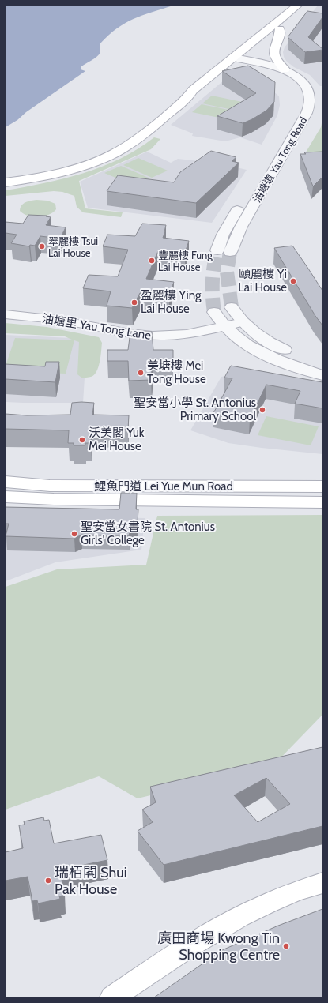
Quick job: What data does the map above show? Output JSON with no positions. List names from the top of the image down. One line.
{"streets":{"main road":["鯉魚門道 Lei Yue Mun Road"],"street":["油塘道 Yau Tong Road","油塘里 Yau Tong Lane"]},"places":["翠麗樓 Tsui Lai House","豐麗樓 Fung Lai House","頤麗樓 Yi Lai House","盈麗樓 Ying Lai House","美塘樓 Mei Tong House","聖安當小學 St. Antonius Primary School","沃美閣 Yuk Mei House","聖安當女書院 St. Antonius Girls' College","瑞栢閣 Shui Pak House","廣田商場 Kwong Tin Shopping Centre"]}
